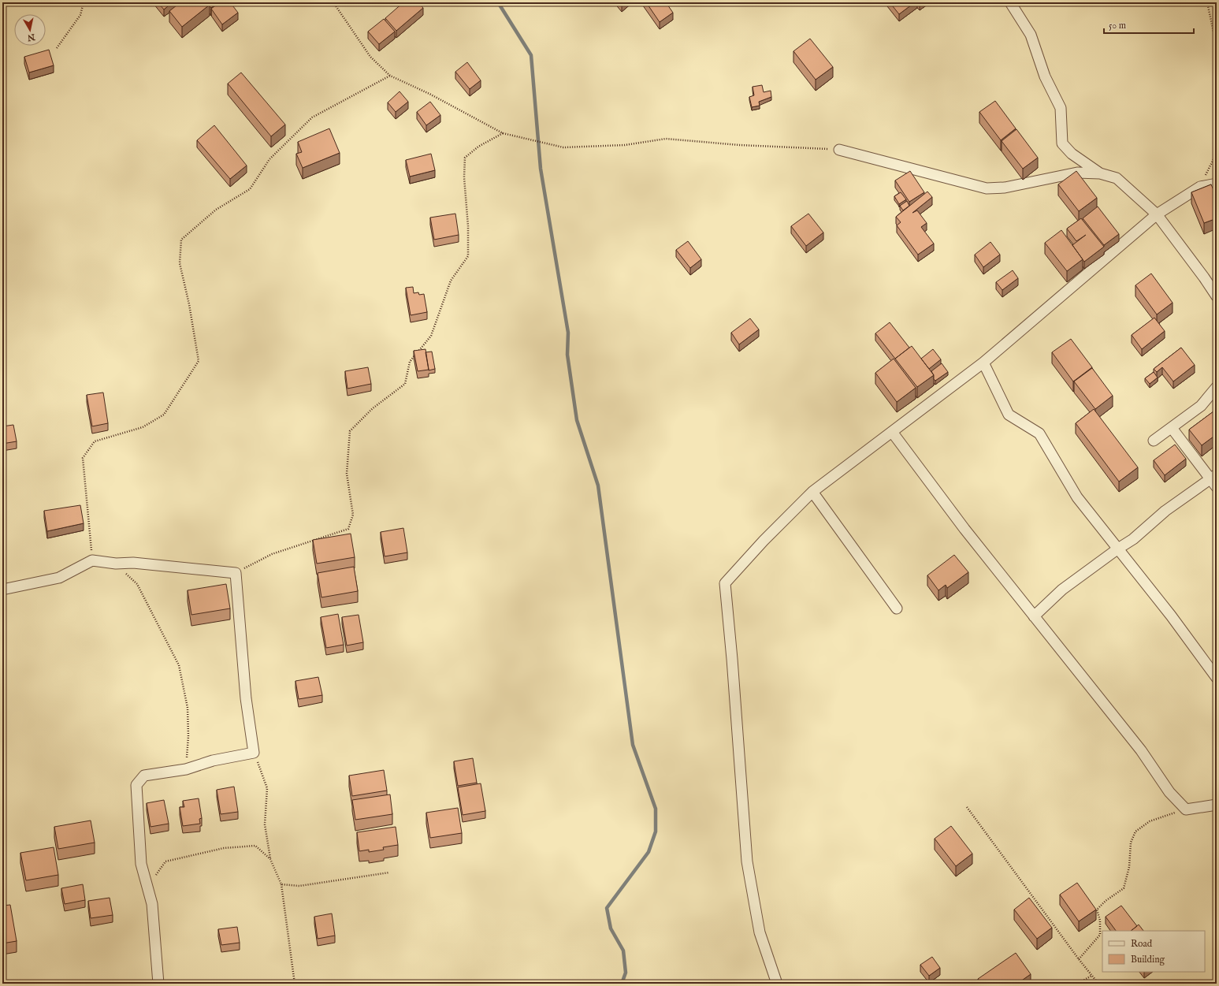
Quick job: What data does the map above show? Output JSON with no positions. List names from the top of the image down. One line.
{"legend":["Road","Building"],"scale_bar":"50 m","north":"bottom"}
